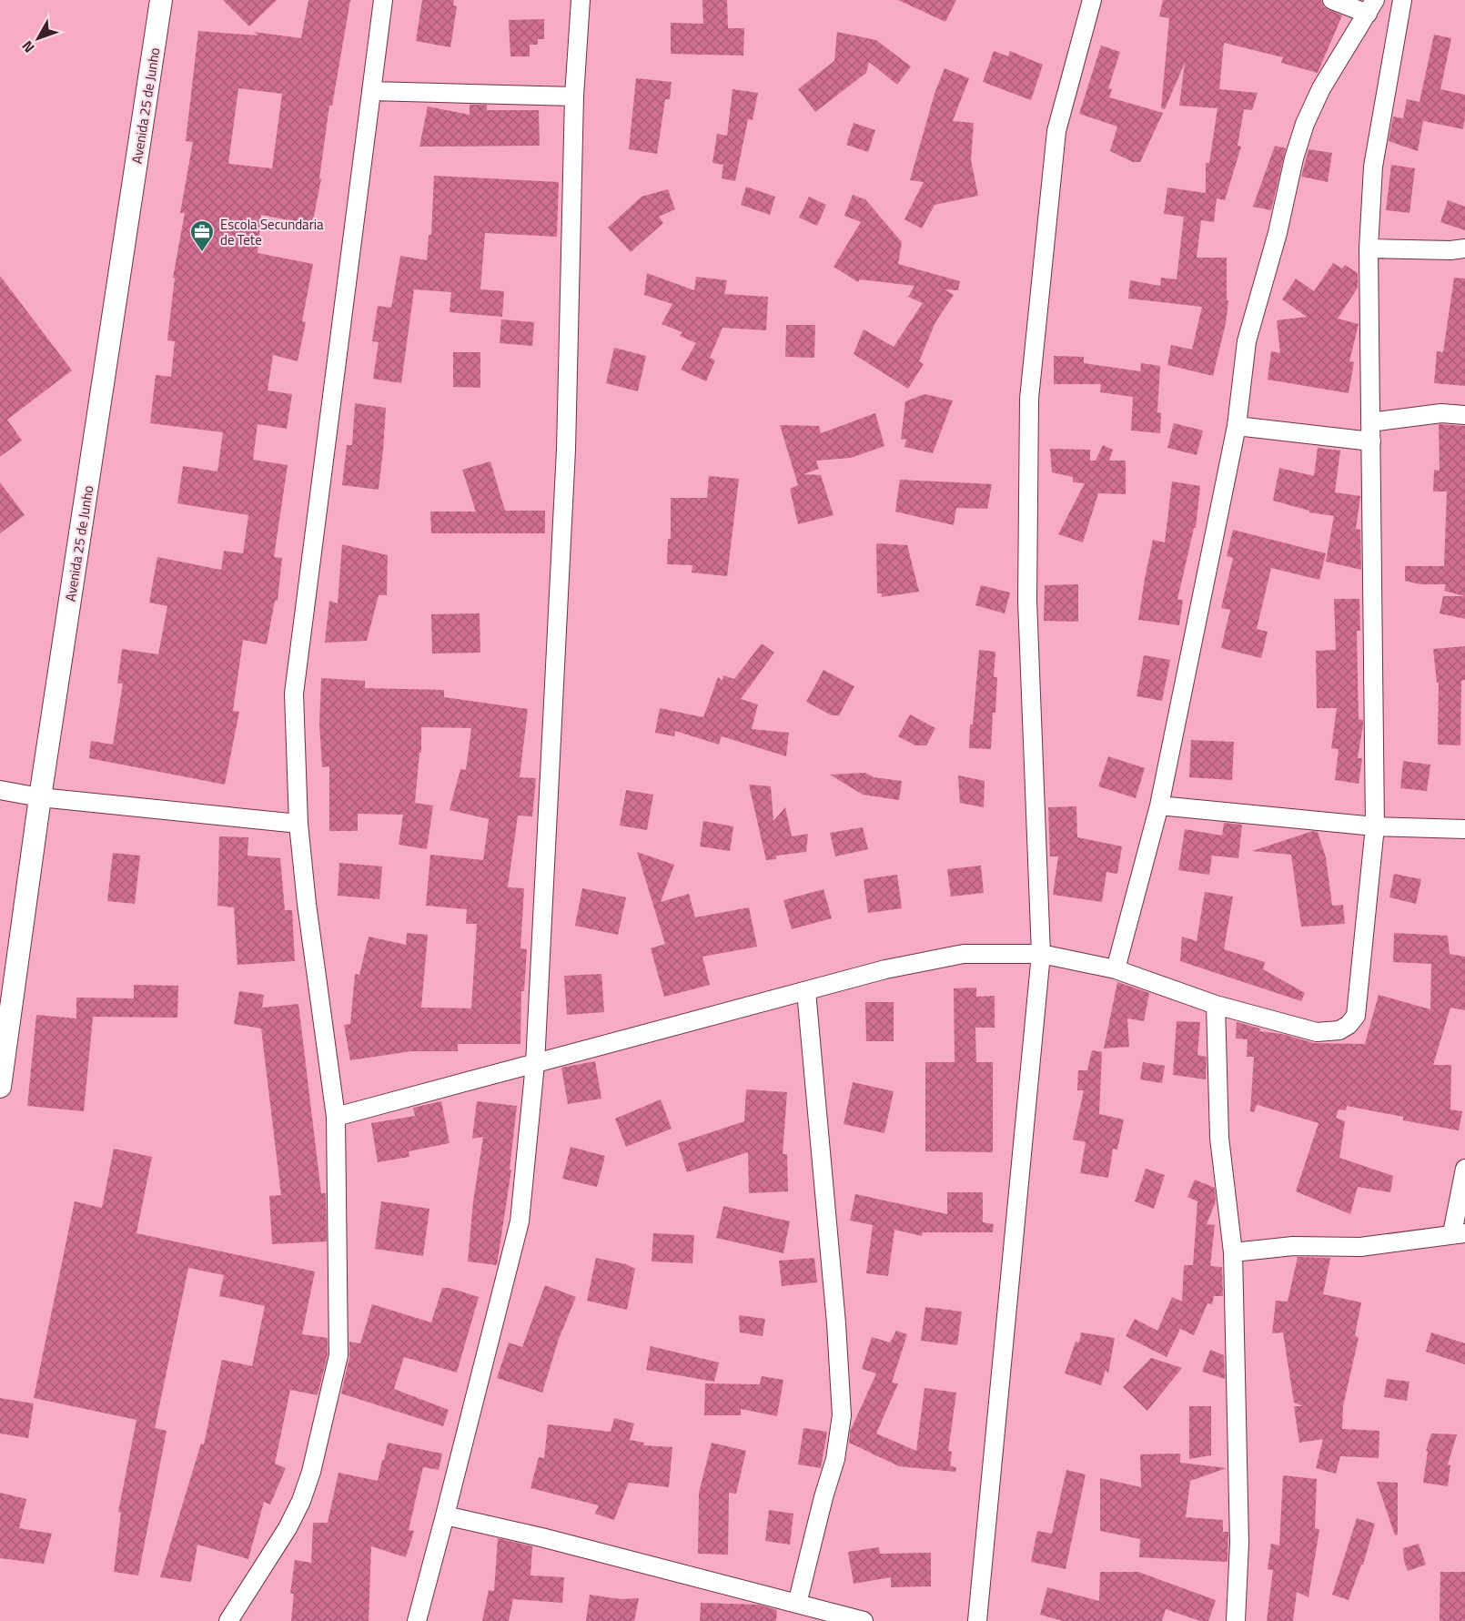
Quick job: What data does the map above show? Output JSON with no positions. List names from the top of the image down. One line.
{"streets":{"street":["Avenida 25 de Junho"]},"places":{"office":["Escola Secundaria de Tete"]},"north":"bottom left"}
